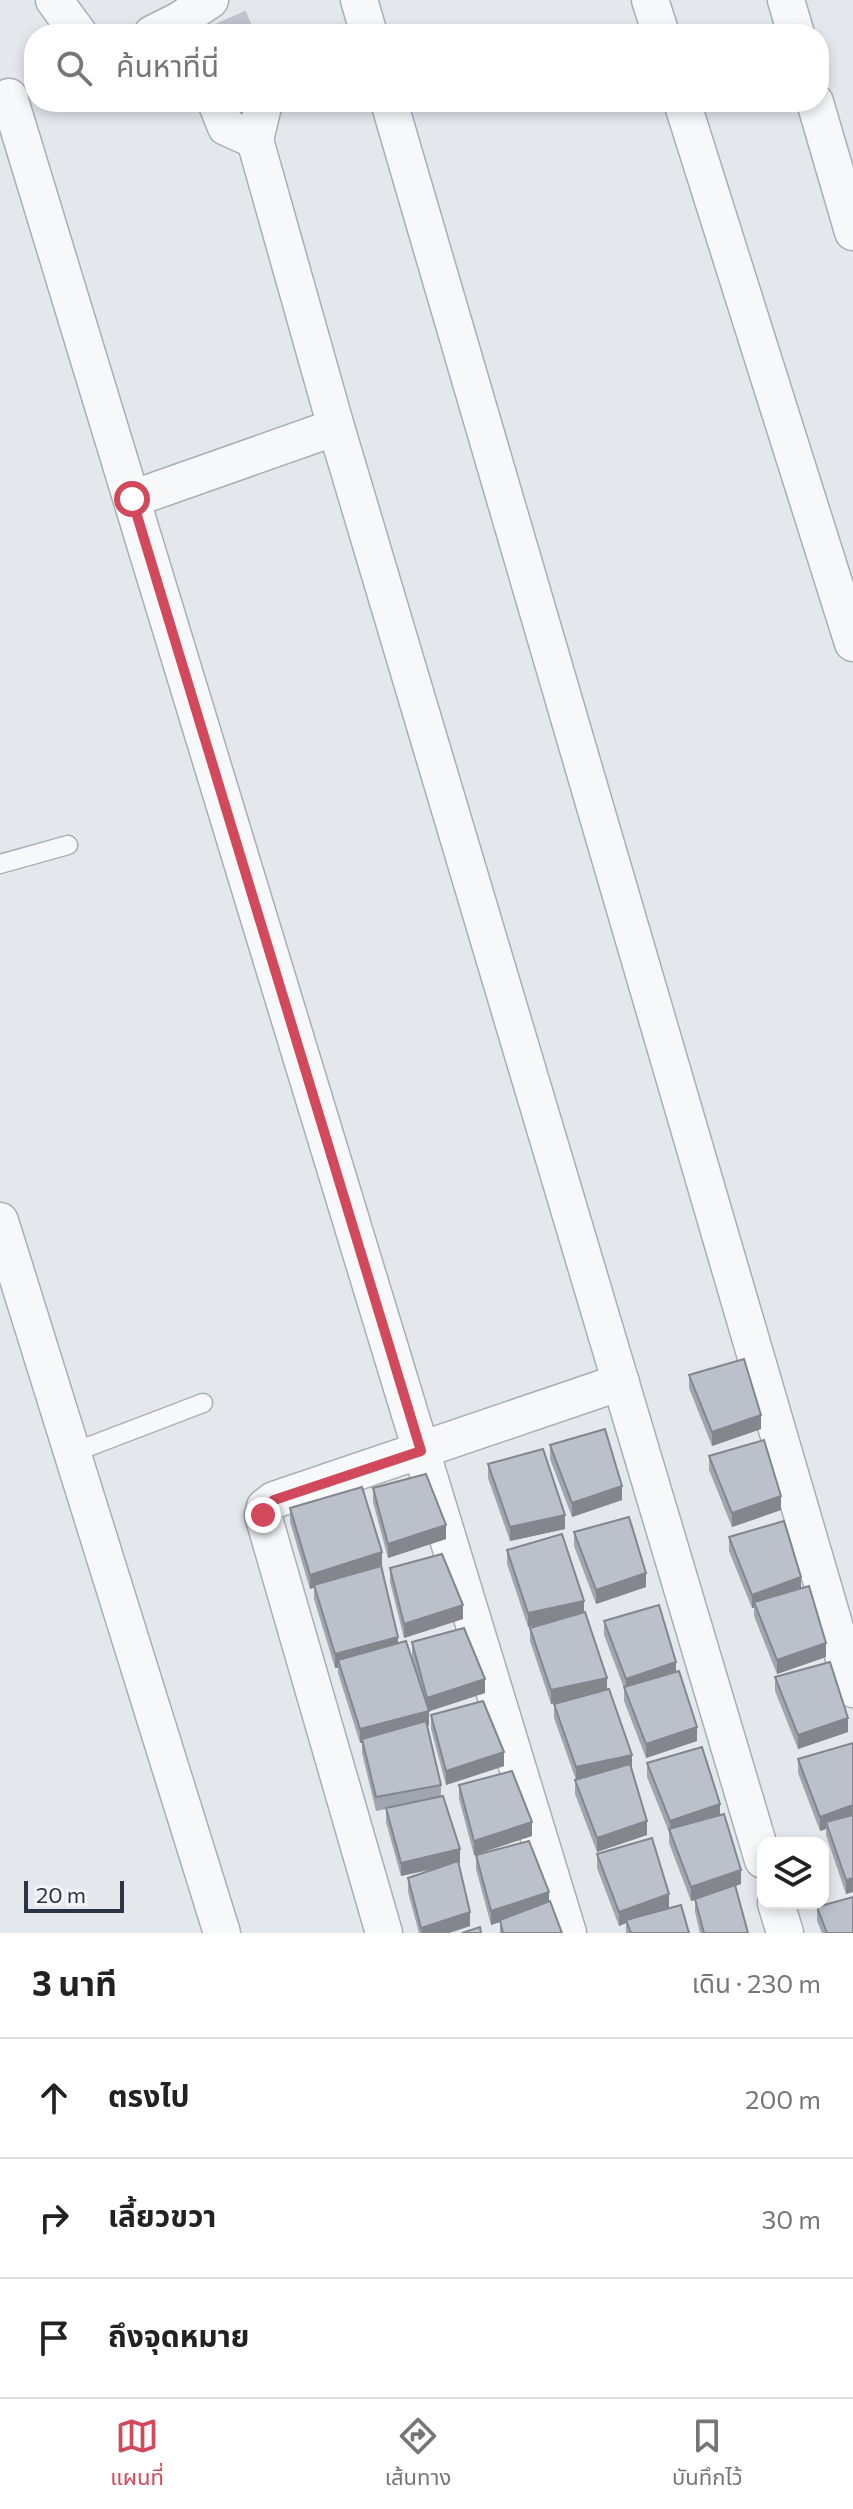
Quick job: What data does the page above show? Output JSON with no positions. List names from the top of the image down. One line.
{"scale_bar":"20 m","page":{"search":"ค้นหาที่นี่","scale":"20 m","heading":["3 นาที","เดิน · 230 m"],"list":[["ตรงไป","200 m"],["เลี้ยวขวา","30 m"],"ถึงจุดหมาย"],"nav":["แผนที่","เส้นทาง","บันทึกไว้"]}}
